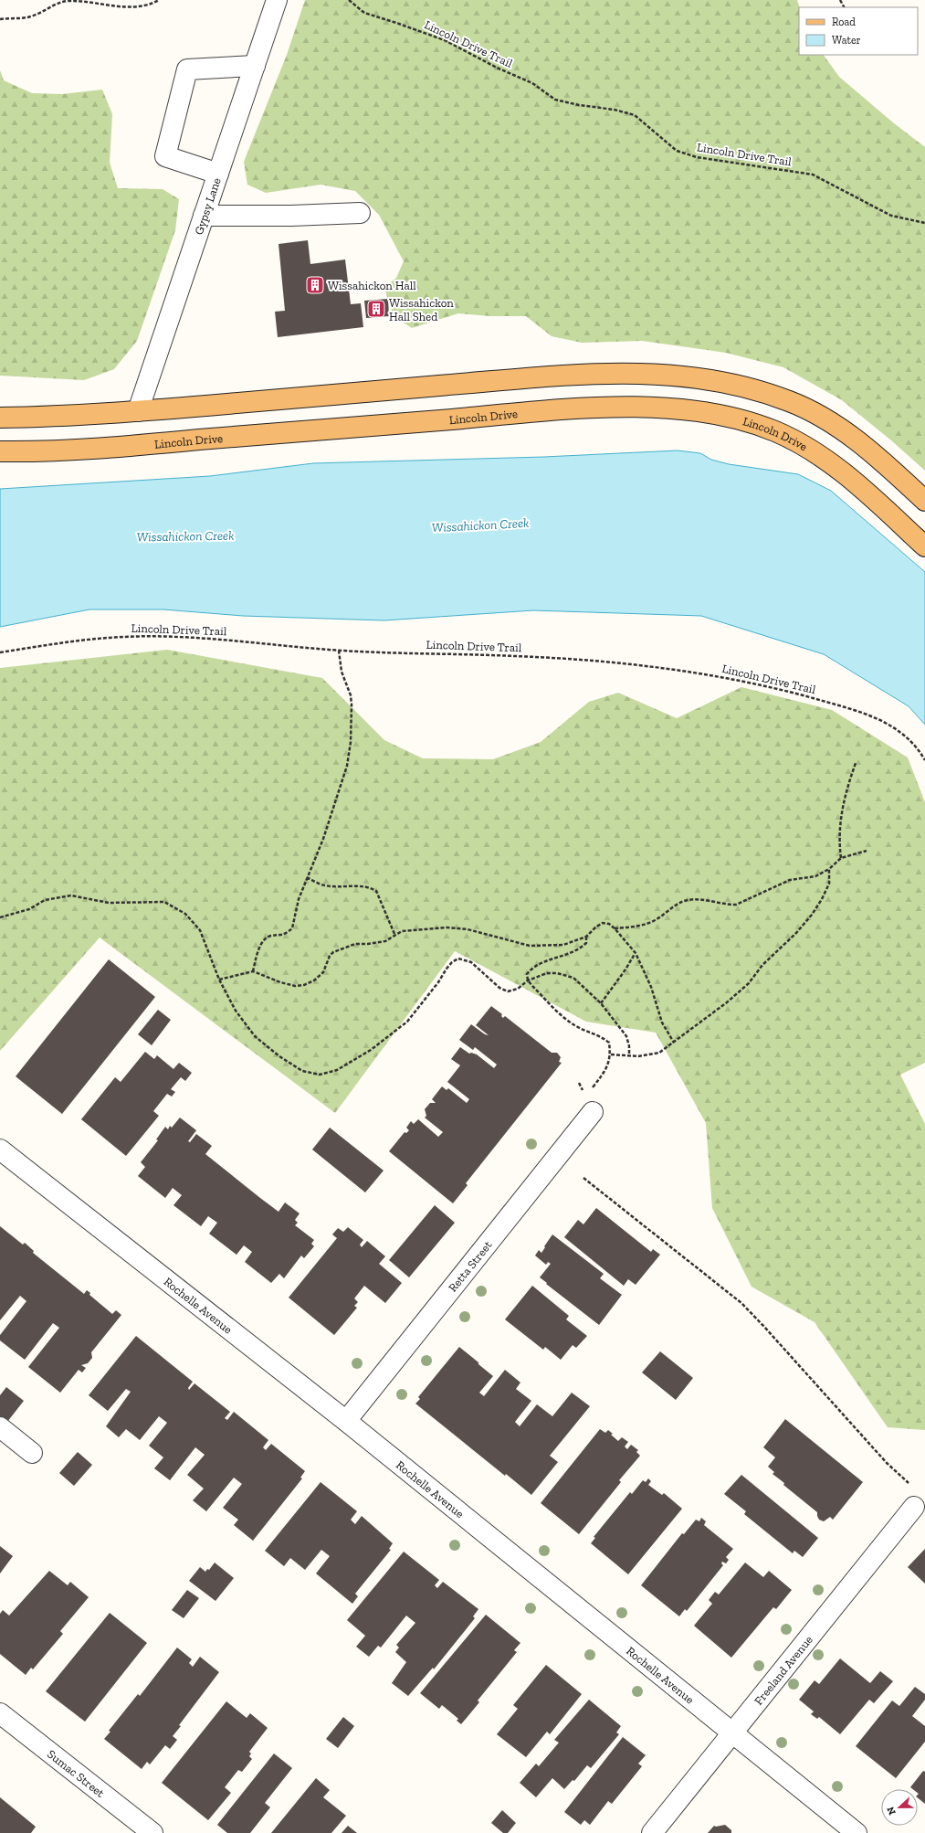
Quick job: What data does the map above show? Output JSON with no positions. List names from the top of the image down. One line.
{"streets":{"main road":["Lincoln Drive"],"street":["Gypsy Lane","Retta Street","Rochelle Avenue","Freeland Avenue","Sumac Street"],"path":["Lincoln Drive Trail"]},"crossings":[["Retta Street","Rochelle Avenue"],["Rochelle Avenue","Freeland Avenue"]],"water":["Wissahickon Creek"],"places":{"building":["Wissahickon Hall","Wissahickon Hall Shed"]},"legend":["Road","Water"],"north":"left"}
